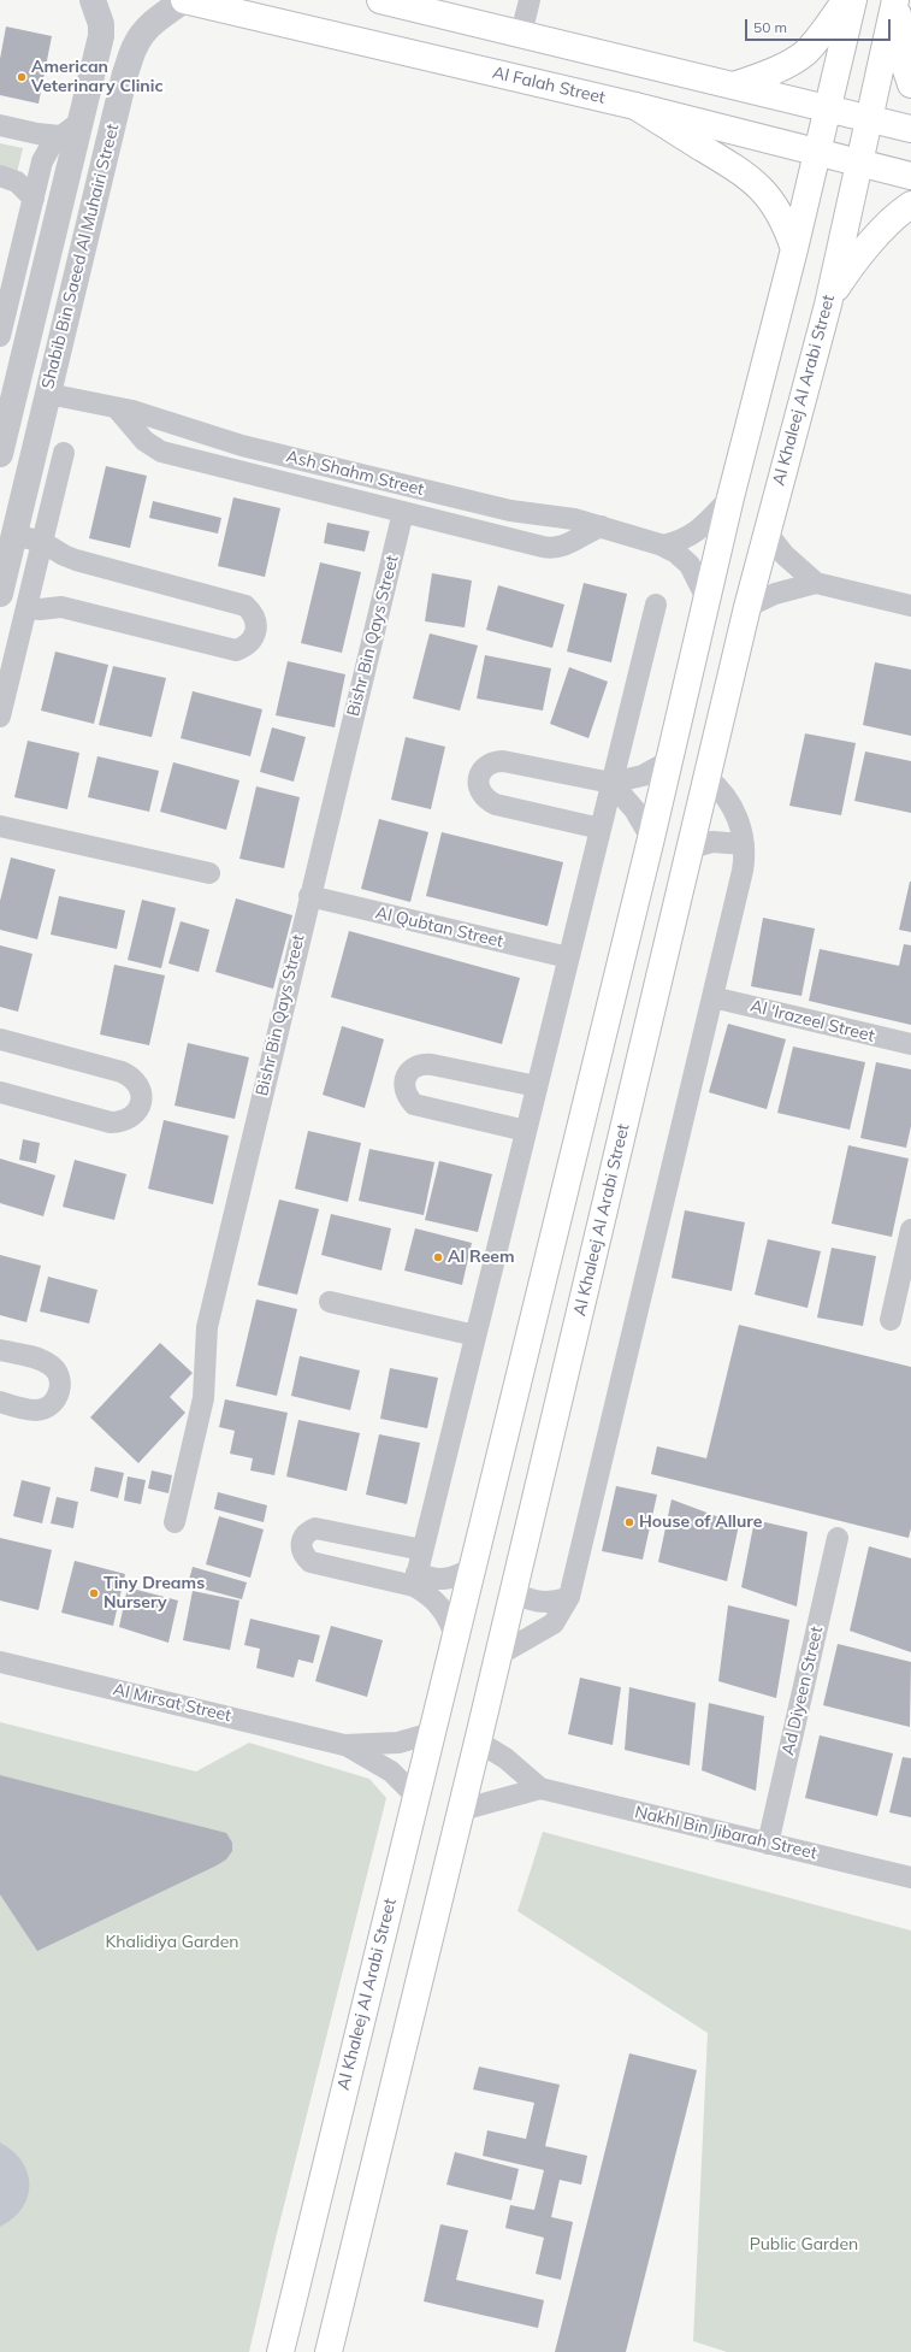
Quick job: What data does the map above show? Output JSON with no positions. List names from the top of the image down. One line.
{"streets":{"main road":["Al Falah Street","Al Khaleej Al Arabi Street"],"street":["Shabib Bin Saeed Al Muhairi Street","Ash Shahm Street","Bishr Bin Qays Street","Al Qubtan Street","Al 'Irazeel Street","Ad Diyeen Street","Al Mirsat Street","Nakhl Bin Jibarah Street"]},"crossings":[["Al Falah Street","Shabib Bin Saeed Al Muhairi Street"],["Al Falah Street","Al Khaleej Al Arabi Street"],["Shabib Bin Saeed Al Muhairi Street","Ash Shahm Street"],["Al Khaleej Al Arabi Street","Ash Shahm Street"],["Al Khaleej Al Arabi Street","Al Mirsat Street"],["Al Khaleej Al Arabi Street","Nakhl Bin Jibarah Street"],["Bishr Bin Qays Street","Al Qubtan Street"],["Ad Diyeen Street","Nakhl Bin Jibarah Street"]],"parks":["Khalidiya Garden","Public Garden"],"places":["American Veterinary Clinic","Al Reem","House of Allure","Tiny Dreams Nursery"],"scale_bar":"50 m"}
